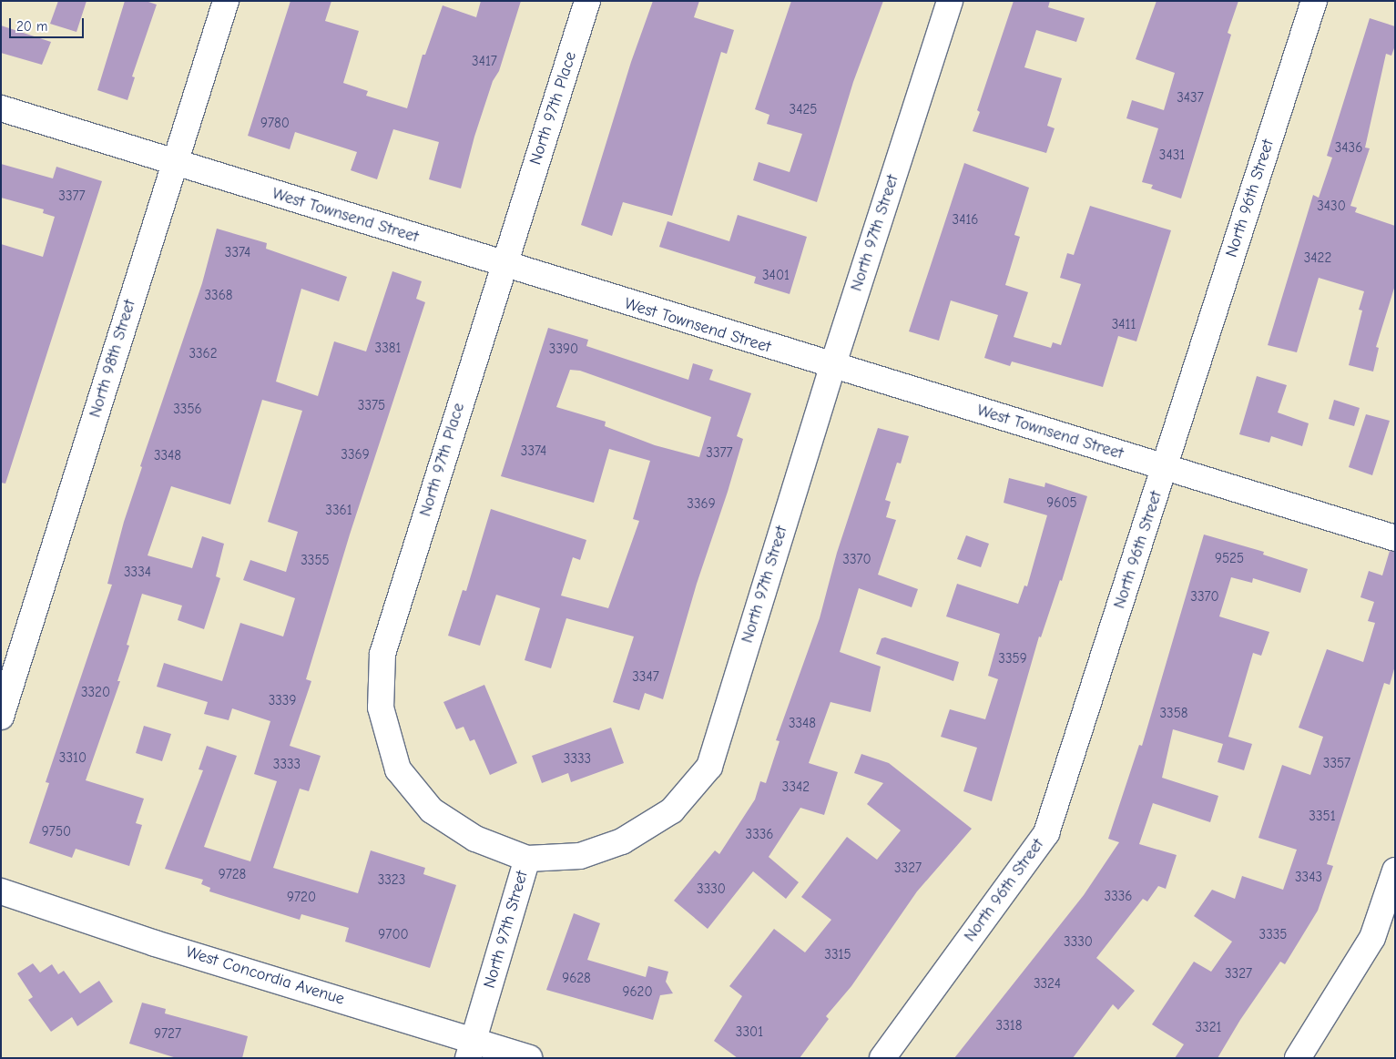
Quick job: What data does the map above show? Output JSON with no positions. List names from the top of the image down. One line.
{"streets":{"street":["North 97th Place","North 96th Street","West Townsend Street","North 97th Street","North 98th Street","West Concordia Avenue"]},"crossings":[["North 97th Place","West Townsend Street"],["North 97th Place","North 97th Street"],["North 96th Street","West Townsend Street"],["West Townsend Street","North 97th Street"],["West Townsend Street","North 98th Street"],["North 97th Street","West Concordia Avenue"]],"house_numbers":["3417","3437","3425","9780","3436","3431","3377","3430","3416","3374","3422","3401","3368","3411","3381","3390","3362","3375","3356","3374","3377","3369","3348","9605","3369","3361","9525","3370","3355","3334","3370","3359","3347","3320","3339","3358","3348","3310","3333","3357","3333","3342","3351","9750","3336","3327","9728","3343","3323","3330","3336","9720","9700","3335","3330","3315","3327","9628","3324","9620","3318","3321","3301","9727"],"scale_bar":"20 m"}
